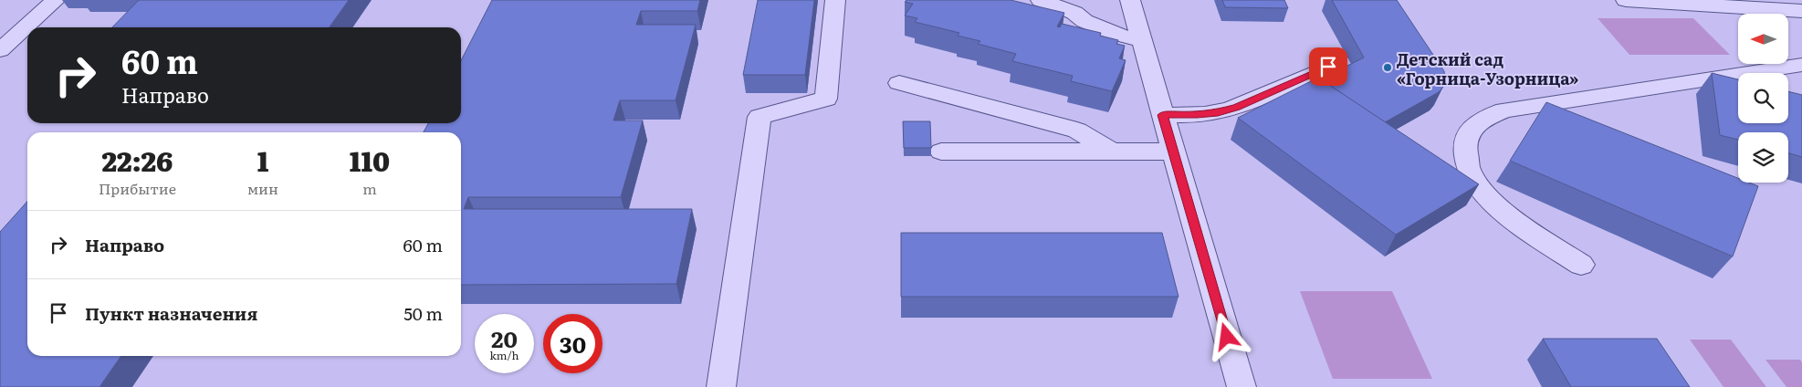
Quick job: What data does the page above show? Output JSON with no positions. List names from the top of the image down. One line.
{"places":["Детский сад «Горница-Узорница»"],"north":"left","page":{"turn":["60 m","Направо"],"eta":["22:26","Прибытие","1","мин","110","m"],"list":[{"name":"Направо","value":"60 m"},{"name":"Пункт назначения","value":"50 m"}],"speed":"20 km/h","limit":"30"}}
